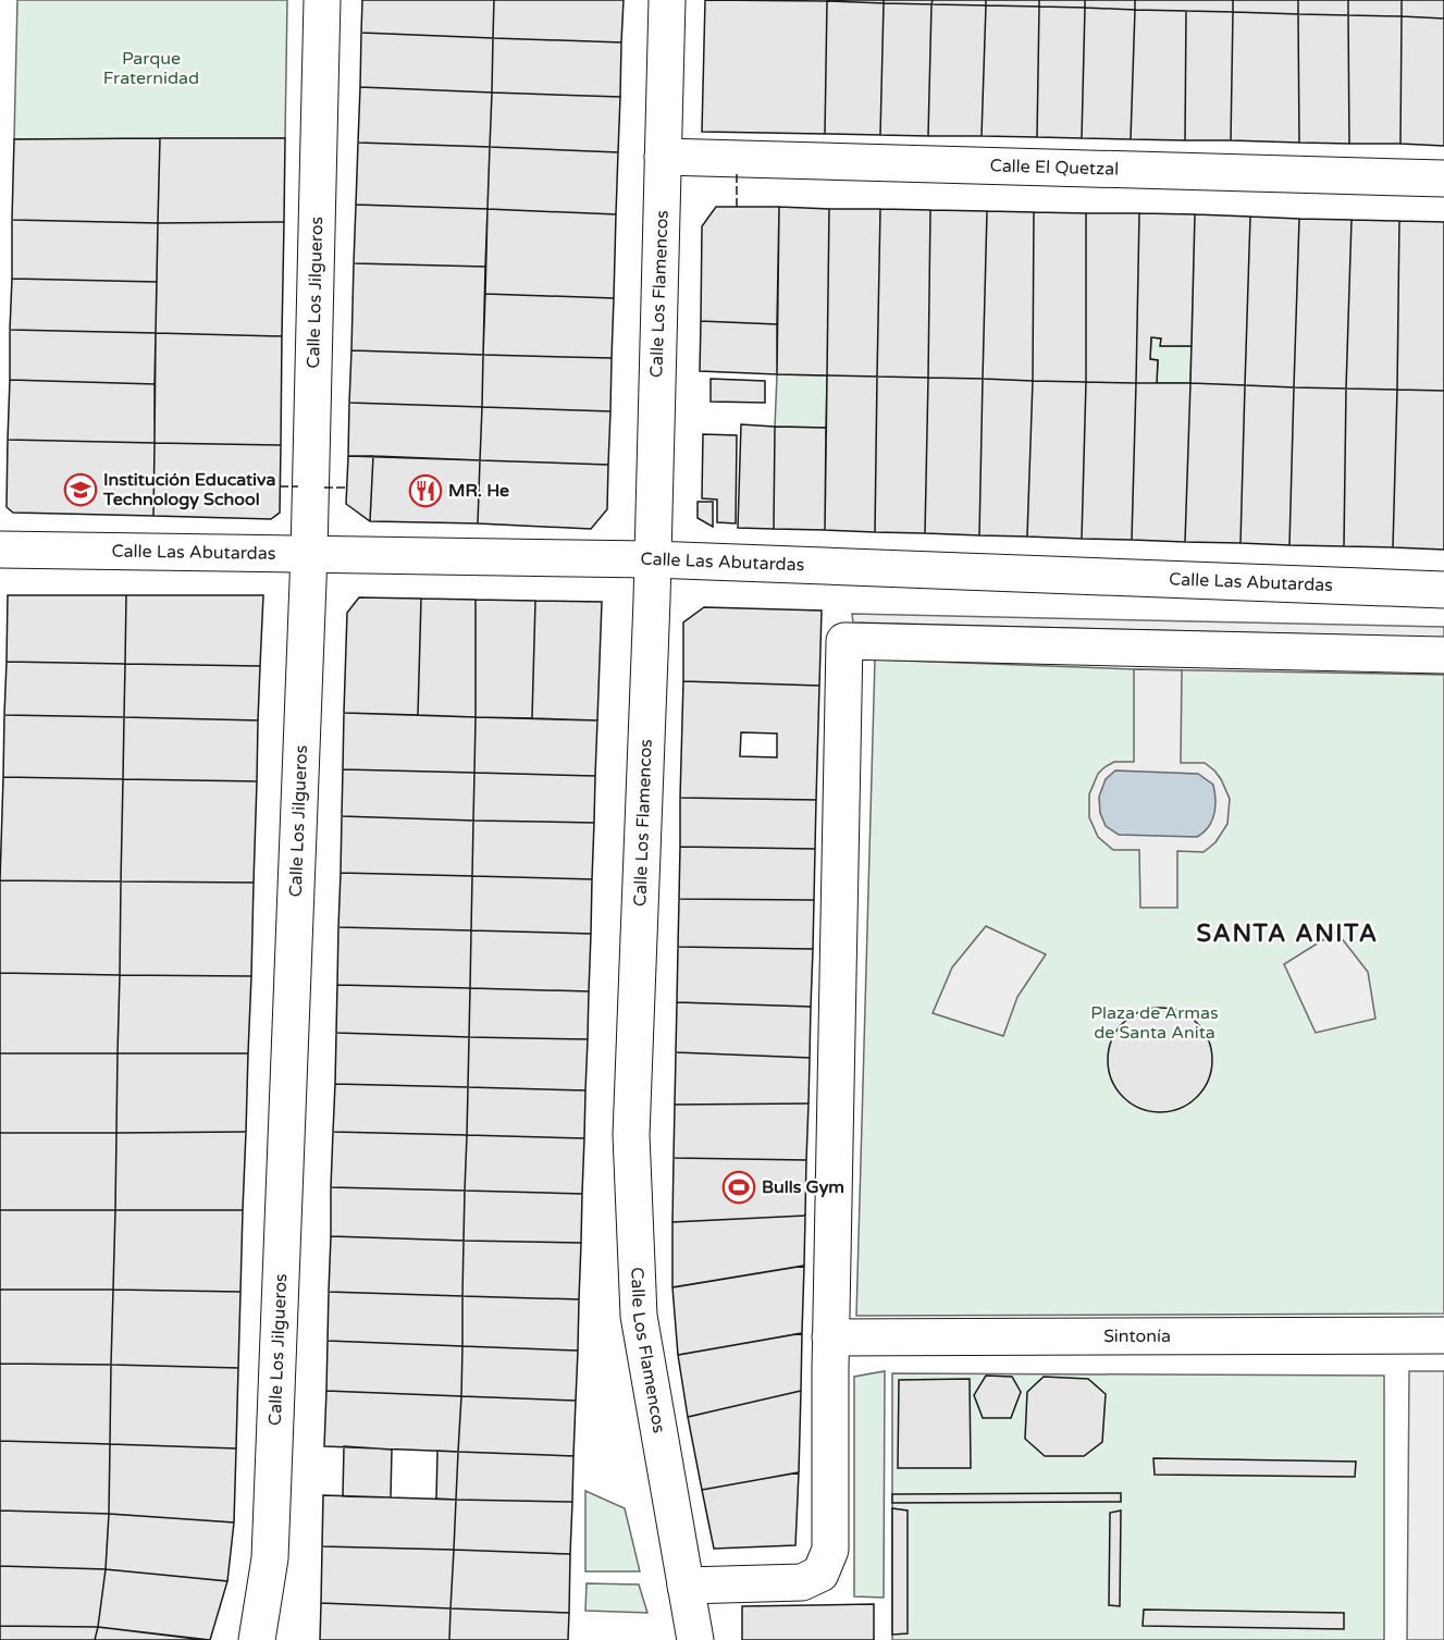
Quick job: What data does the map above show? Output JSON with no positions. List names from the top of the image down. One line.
{"streets":{"street":["Calle El Quetzal","Calle Los Jilgueros","Calle Los Flamencos","Calle Las Abutardas","Sintonía"]},"crossings":[["Calle El Quetzal","Calle Los Flamencos"],["Calle Los Jilgueros","Calle Las Abutardas"],["Calle Los Flamencos","Calle Las Abutardas"]],"districts":["SANTA ANITA"],"parks":["Parque Fraternidad","Plaza de Armas de Santa Anita"],"places":{"school or university":["Institución Educativa Technology School"],"restaurant":["MR. He"],"sports":["Bulls Gym"]}}
